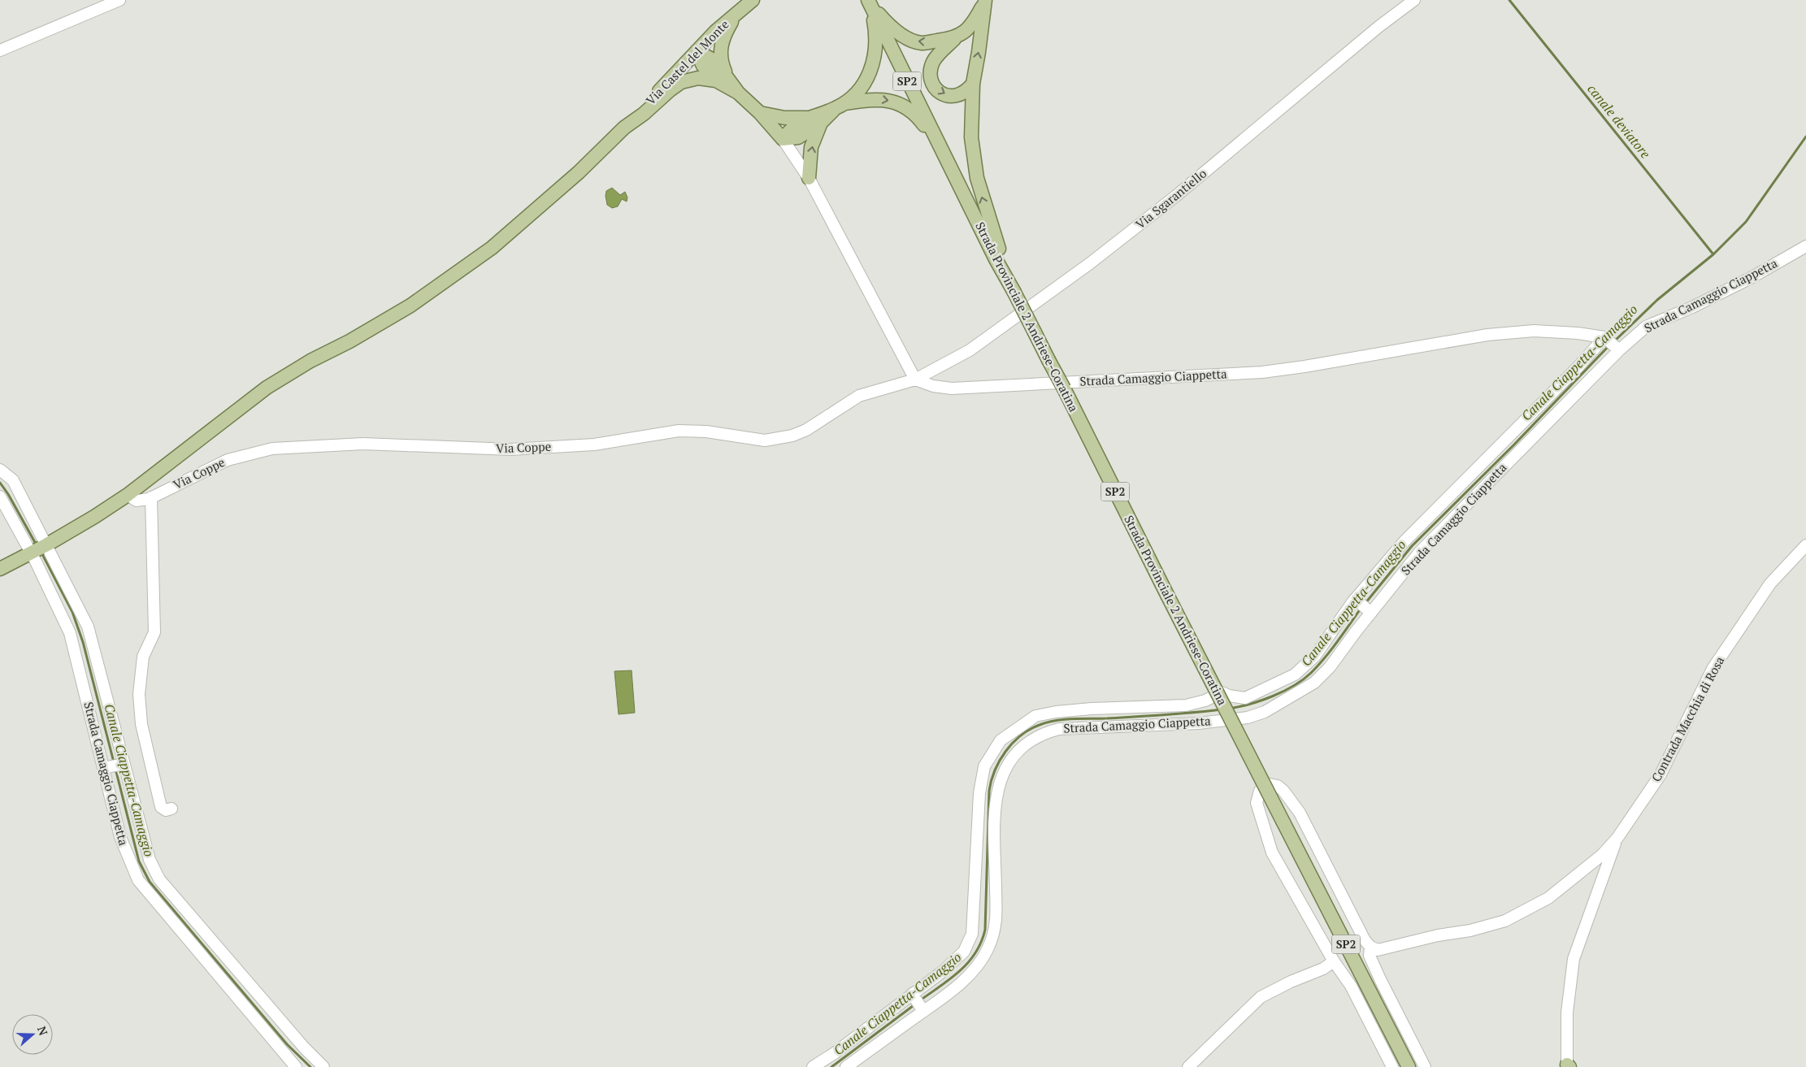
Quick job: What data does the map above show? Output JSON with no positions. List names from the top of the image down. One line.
{"streets":{"main road":["Via Castel del Monte","SP2","Strada Provinciale 2 Andriese-Coratina"],"street":["Via Sgarantiello","Strada Camaggio Ciappetta","Via Coppe","Contrada Macchia di Rosa"]},"crossings":[["Via Sgarantiello","Strada Camaggio Ciappetta"],["Via Sgarantiello","Via Coppe"],["Strada Camaggio Ciappetta","Via Coppe"]],"water":["canale deviatore","Canale Ciappetta-Camaggio"],"north":"right"}
